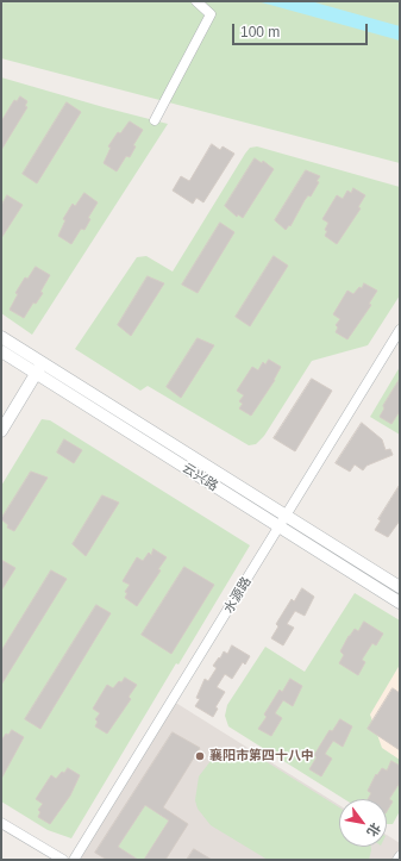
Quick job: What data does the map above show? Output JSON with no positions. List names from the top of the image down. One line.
{"streets":{"street":["云兴路","水源路"]},"crossings":[["云兴路","水源路"]],"places":["襄阳市第四十八中"],"scale_bar":"100 m","north":"bottom right"}
